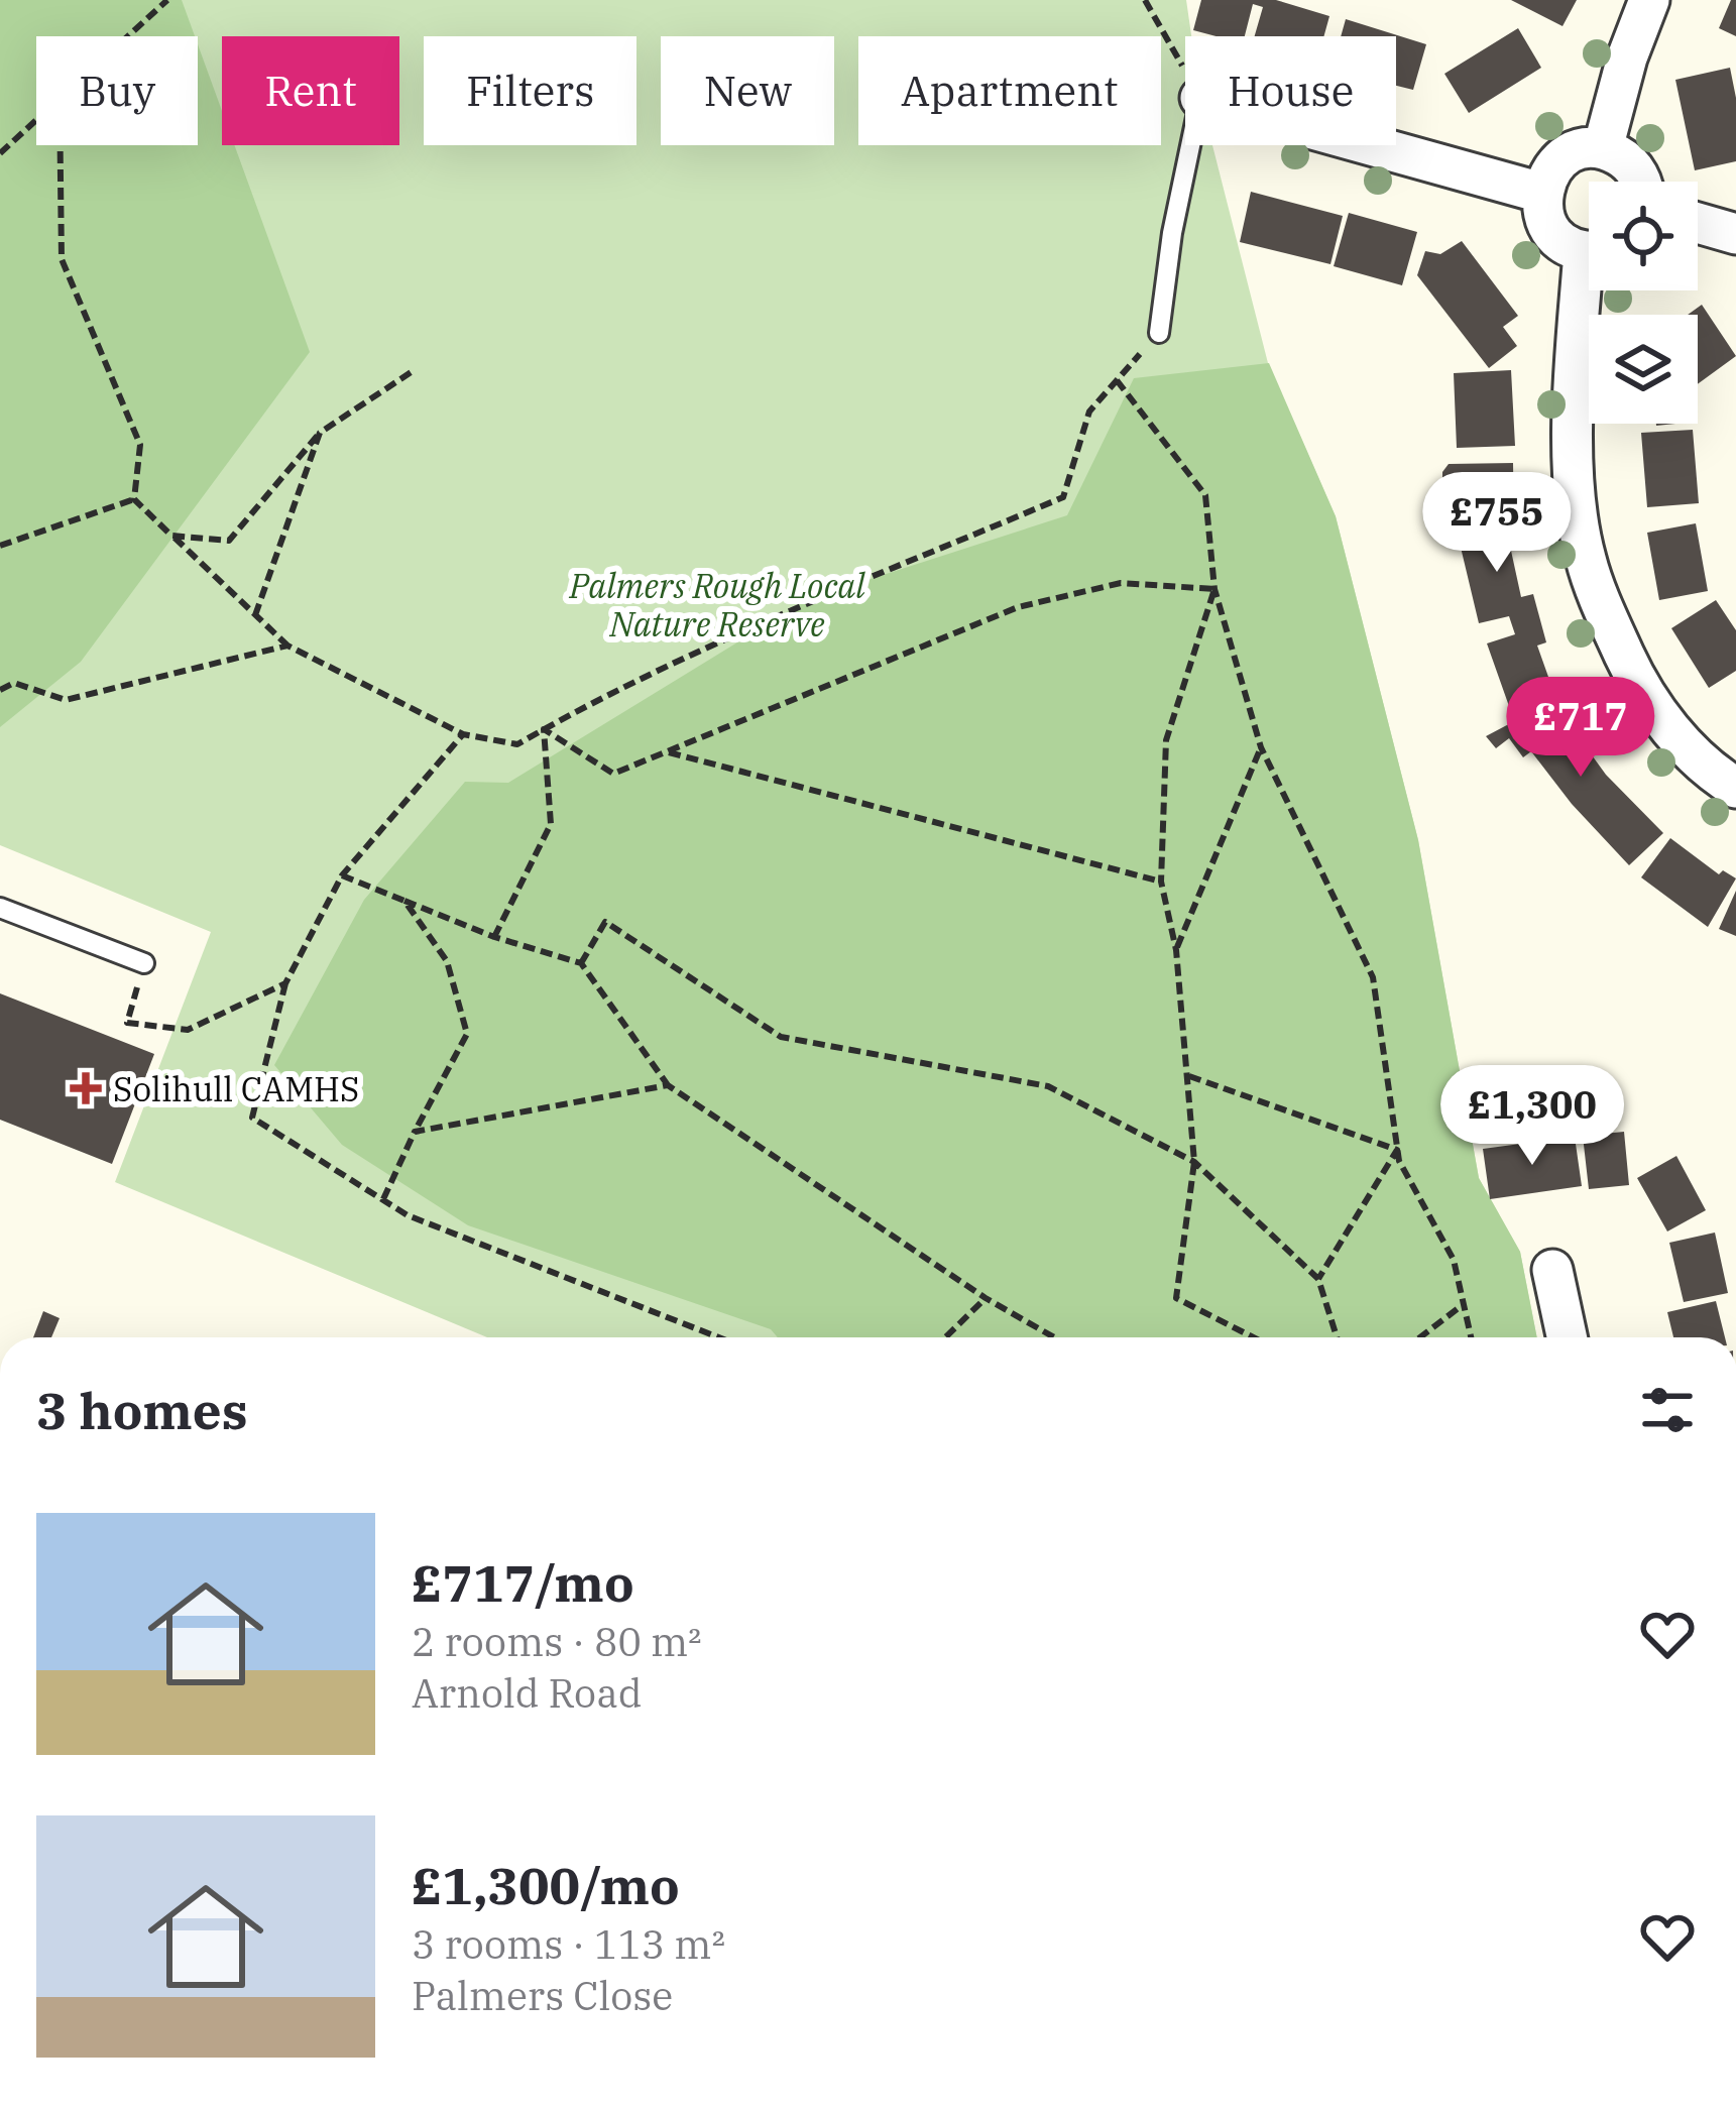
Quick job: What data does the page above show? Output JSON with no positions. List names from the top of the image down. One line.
{"parks":["Palmers Rough Local Nature Reserve"],"places":{"health":["Solihull CAMHS"]},"page":{"chip":["Buy","Rent","Filters","New","Apartment","House"],"price":["£755","£717","£1,300"],"heading":"3 homes","list":[{"name":"£717/mo","note":"2 rooms · 80 m² · Arnold Road"},{"name":"£1,300/mo","note":"3 rooms · 113 m² · Palmers Close"}]}}
